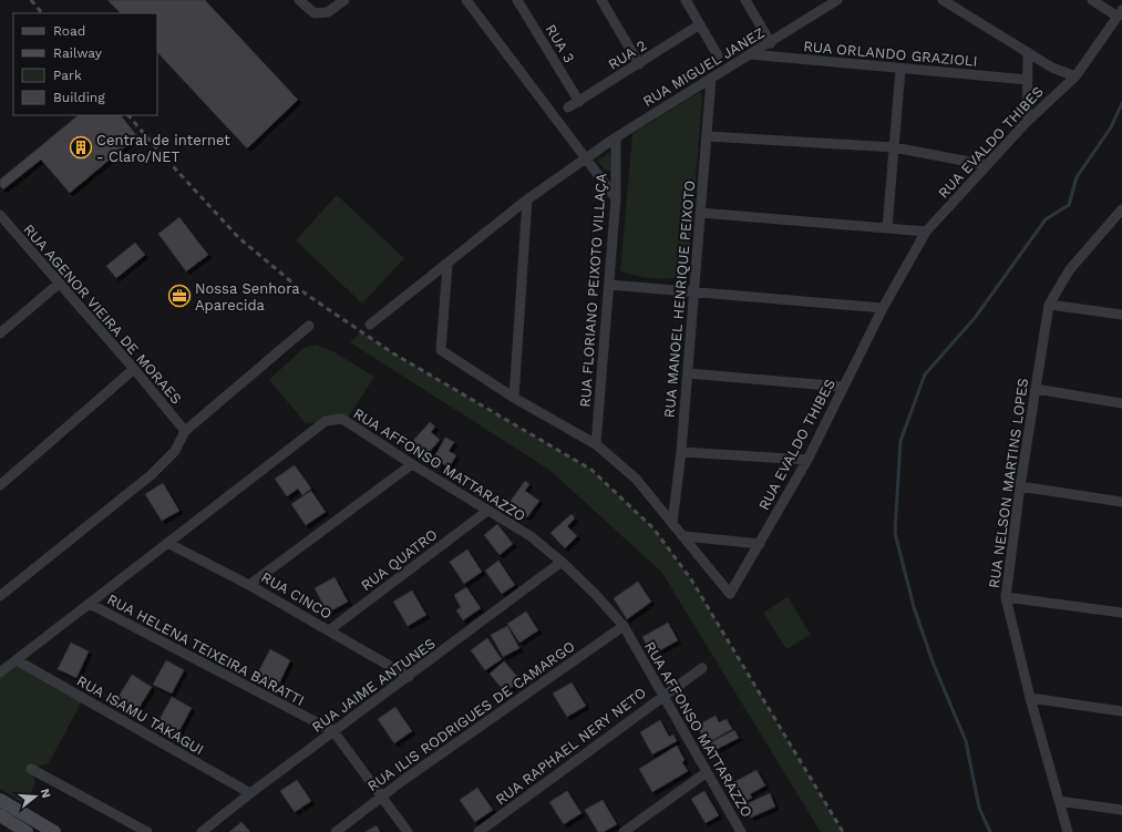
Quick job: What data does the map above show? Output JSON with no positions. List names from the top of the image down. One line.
{"streets":{"street":["RUA 3","RUA ORLANDO GRAZIOLI","RUA 2","RUA MIGUEL JANEZ","RUA EVALDO THIBES","RUA FLORIANO PEIXOTO VILLAÇA","RUA MANOEL HENRIQUE PEIXOTO","RUA AGENOR VIEIRA DE MORAES","RUA AFFONSO MATTARAZZO","RUA NELSON MARTINS LOPES","RUA QUATRO","RUA CINCO","RUA HELENA TEIXEIRA BARATTI","RUA JAIME ANTUNES","RUA ISAMU TAKAGUI","RUA ILIS RODRIGUES DE CAMARGO","RUA RAPHAEL NERY NETO"]},"crossings":[["RUA 3","RUA 2"],["RUA ORLANDO GRAZIOLI","RUA MIGUEL JANEZ"],["RUA MIGUEL JANEZ","RUA EVALDO THIBES"],["RUA MIGUEL JANEZ","RUA FLORIANO PEIXOTO VILLAÇA"],["RUA MIGUEL JANEZ","RUA MANOEL HENRIQUE PEIXOTO"],["RUA EVALDO THIBES","RUA FLORIANO PEIXOTO VILLAÇA"],["RUA EVALDO THIBES","RUA MANOEL HENRIQUE PEIXOTO"],["RUA AFFONSO MATTARAZZO","RUA QUATRO"],["RUA AFFONSO MATTARAZZO","RUA CINCO"],["RUA AFFONSO MATTARAZZO","RUA HELENA TEIXEIRA BARATTI"],["RUA AFFONSO MATTARAZZO","RUA JAIME ANTUNES"],["RUA AFFONSO MATTARAZZO","RUA ISAMU TAKAGUI"],["RUA AFFONSO MATTARAZZO","RUA ILIS RODRIGUES DE CAMARGO"],["RUA AFFONSO MATTARAZZO","RUA RAPHAEL NERY NETO"],["RUA QUATRO","RUA CINCO"],["RUA CINCO","RUA JAIME ANTUNES"],["RUA HELENA TEIXEIRA BARATTI","RUA JAIME ANTUNES"],["RUA JAIME ANTUNES","RUA ISAMU TAKAGUI"]],"places":{"building":["Central de internet - Claro/NET"],"office":["Nossa Senhora Aparecida"]},"legend":["Road","Railway","Park","Building"],"north":"right"}
